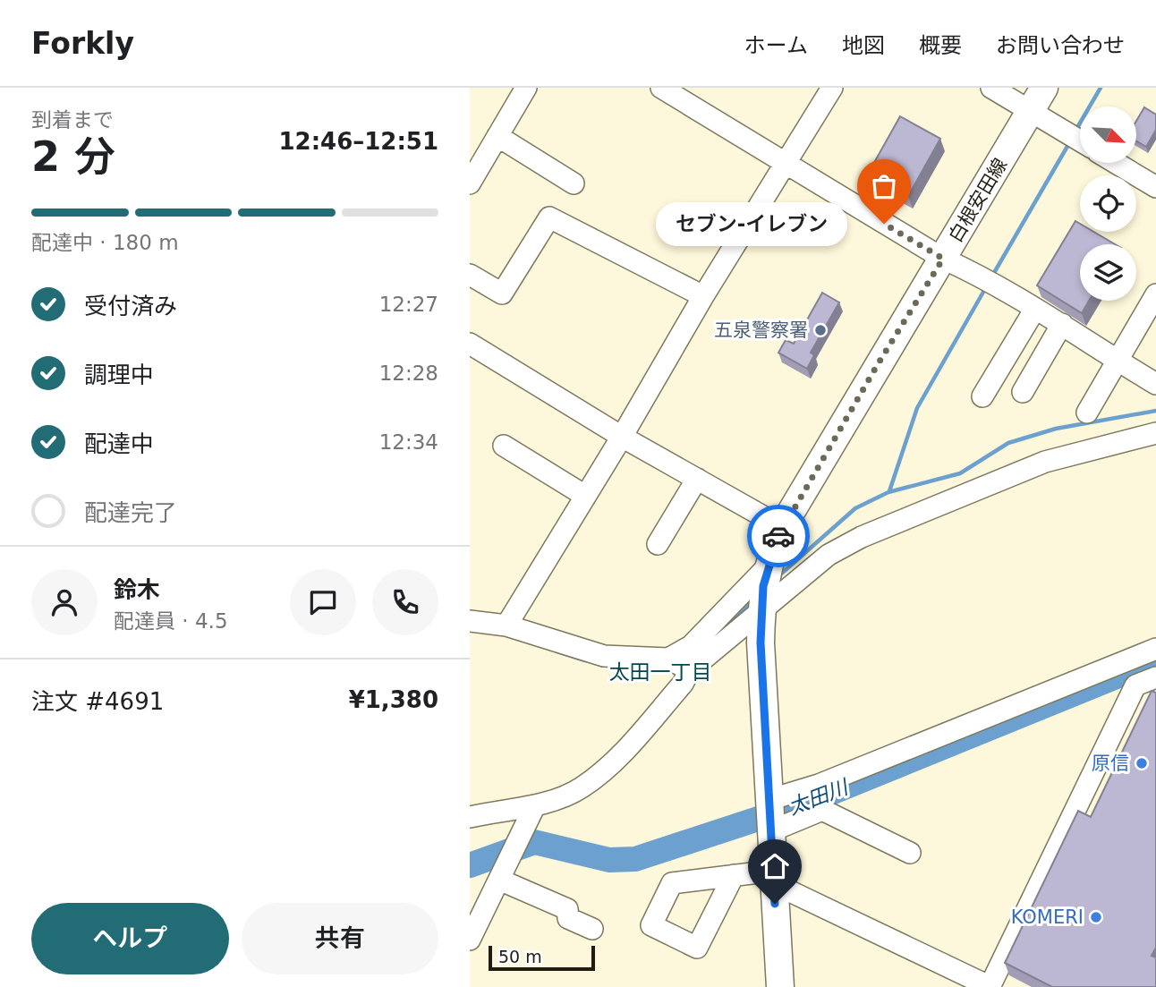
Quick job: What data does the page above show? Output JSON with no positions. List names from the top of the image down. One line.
{"streets":{"main road":["白根安田線"]},"districts":["太田一丁目"],"water":["太田川"],"places":["セブン-イレブン","五泉警察署","原信","KOMERI"],"scale_bar":"50 m","north":"bottom right","page":{"header":"Forkly","nav":["ホーム","地図","概要","お問い合わせ"],"heading":["2 分","到着まで","12:46–12:51"],"panel":["鈴木","配達員 · 4.5","注文 #4691","¥1,380"],"bar":"配達中 · 180 m","bubble":"セブン-イレブン","list":[["受付済み","12:27"],["調理中","12:28"],["配達中","12:34"],"配達完了"],"buttons":["ヘルプ","共有"],"scale":"50 m"}}
